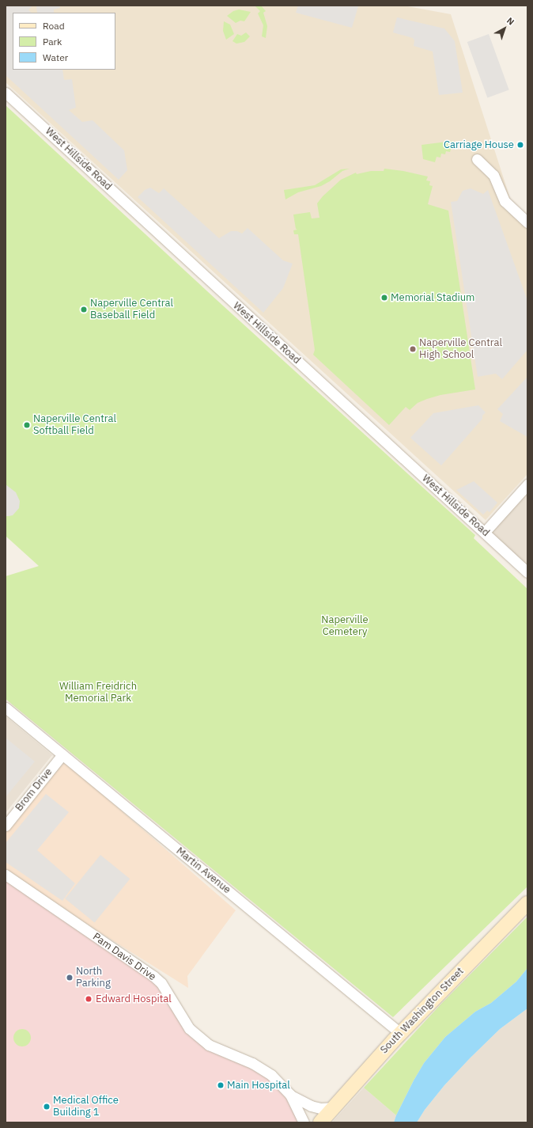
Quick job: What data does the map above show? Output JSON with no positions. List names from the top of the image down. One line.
{"streets":{"main road":["South Washington Street"],"street":["West Hillside Road","Brom Drive","Martin Avenue","Pam Davis Drive"]},"crossings":[["Brom Drive","Martin Avenue"],["Martin Avenue","South Washington Street"],["Pam Davis Drive","South Washington Street"]],"parks":["Naperville Cemetery","William Freidrich Memorial Park"],"places":["Carriage House","Memorial Stadium","Naperville Central Baseball Field","Naperville Central High School","Naperville Central Softball Field","North Parking","Edward Hospital","Main Hospital","Medical Office Building 1"],"legend":["Road","Park","Water"],"north":"top right"}
